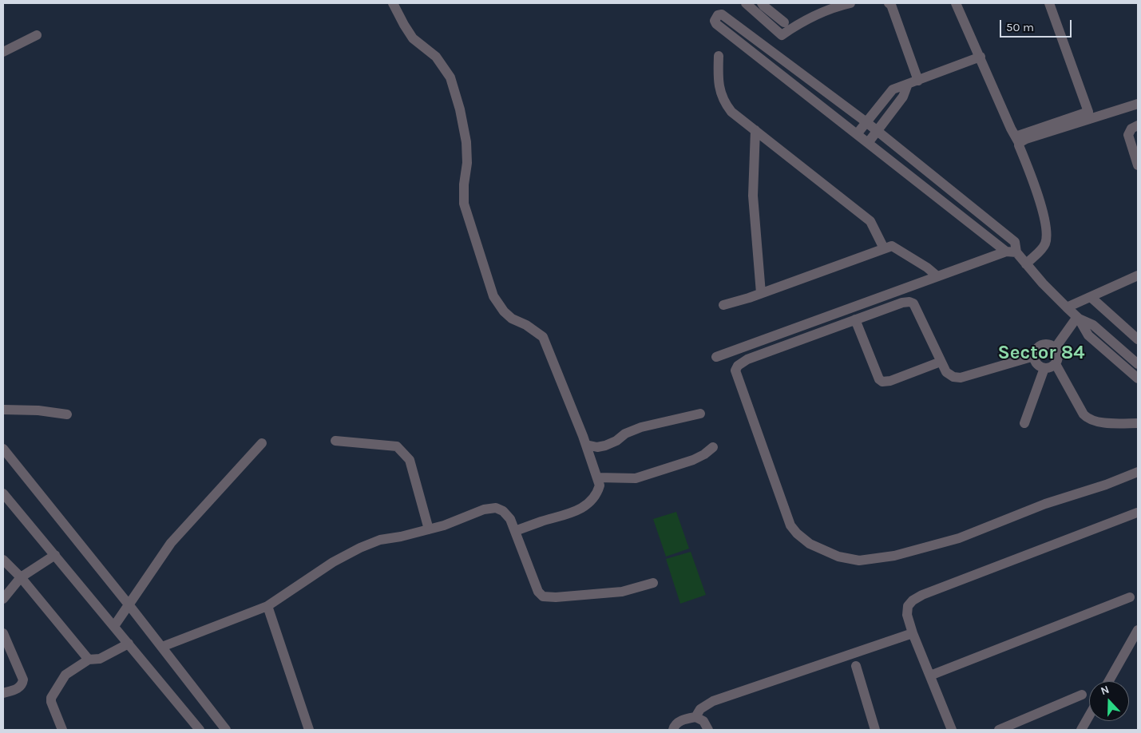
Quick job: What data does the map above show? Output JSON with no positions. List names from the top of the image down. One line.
{"districts":["Sector 84"],"scale_bar":"50 m","north":"top"}
